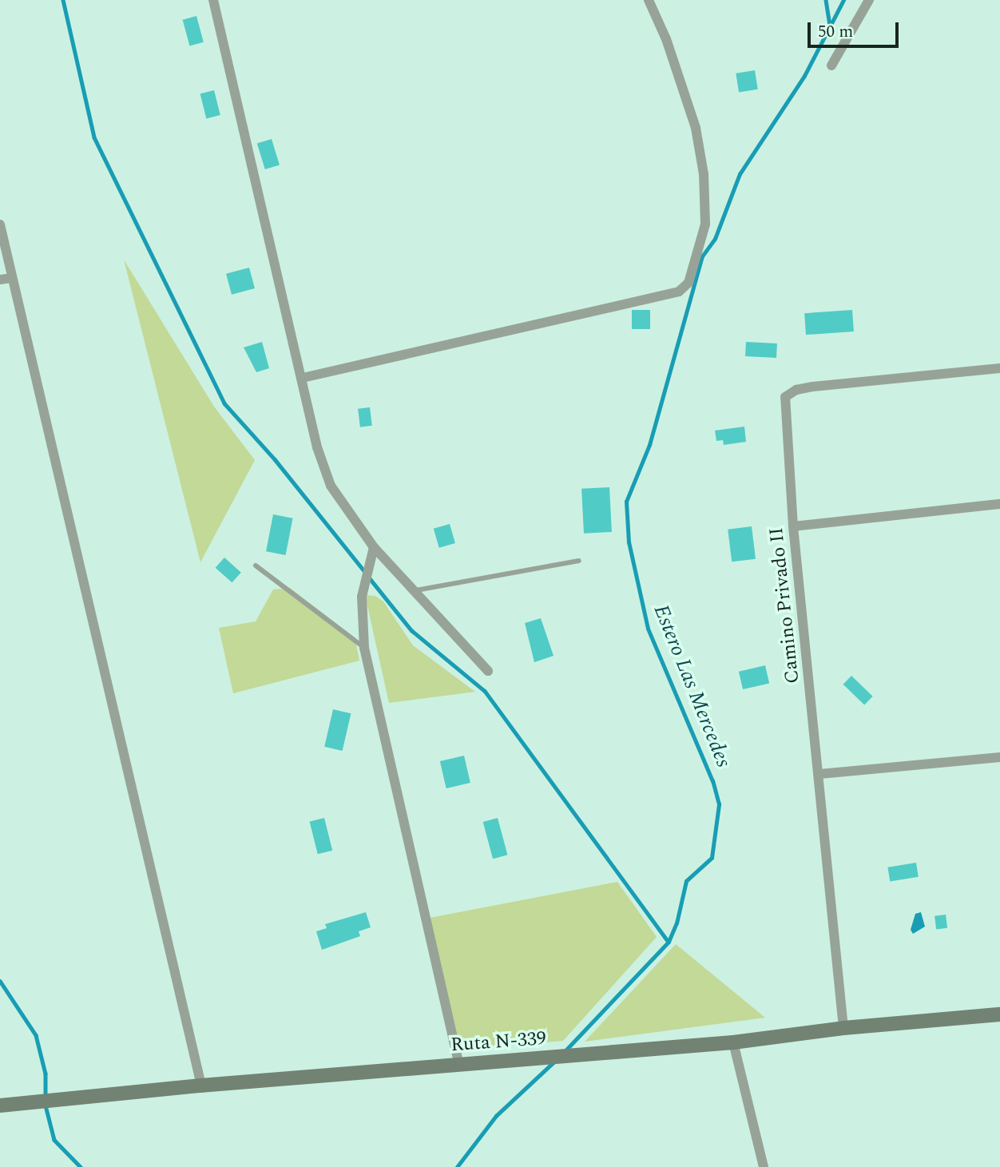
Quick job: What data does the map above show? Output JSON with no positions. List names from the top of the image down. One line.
{"streets":{"street":["Camino Privado II","Ruta N-339"]},"crossings":[["Camino Privado II","Ruta N-339"]],"water":["Estero Las Mercedes"],"scale_bar":"50 m"}
